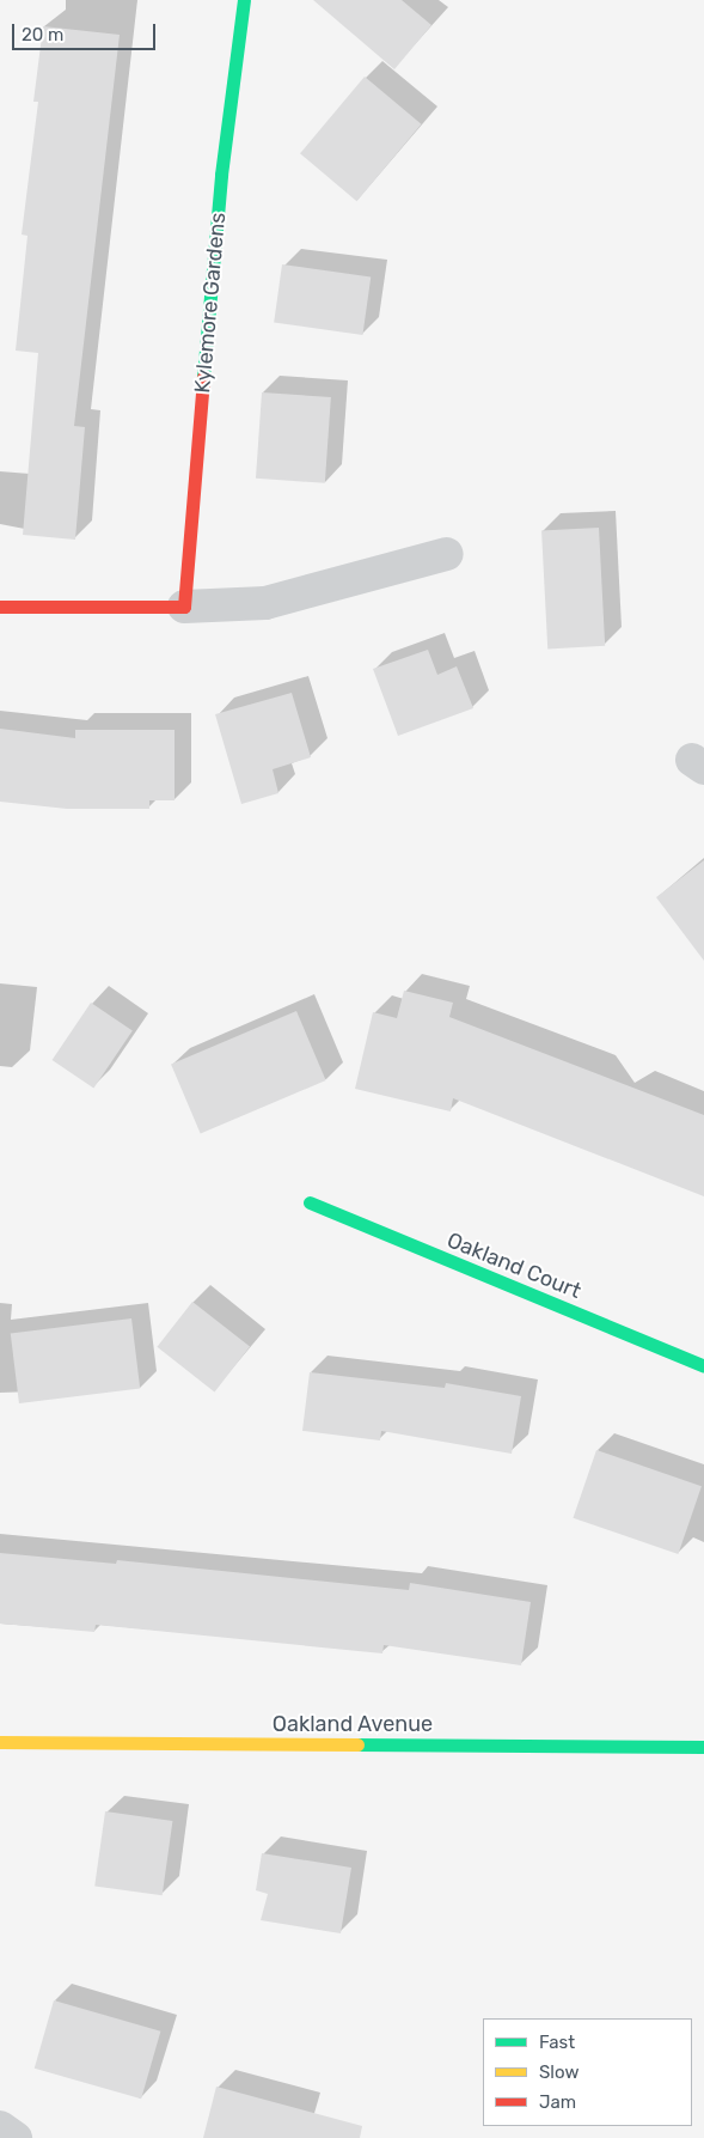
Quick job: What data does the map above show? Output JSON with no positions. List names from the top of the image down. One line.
{"streets":{"street":["Kylemore Gardens","Oakland Court","Oakland Avenue"]},"legend":["Fast","Slow","Jam"],"scale_bar":"20 m"}
